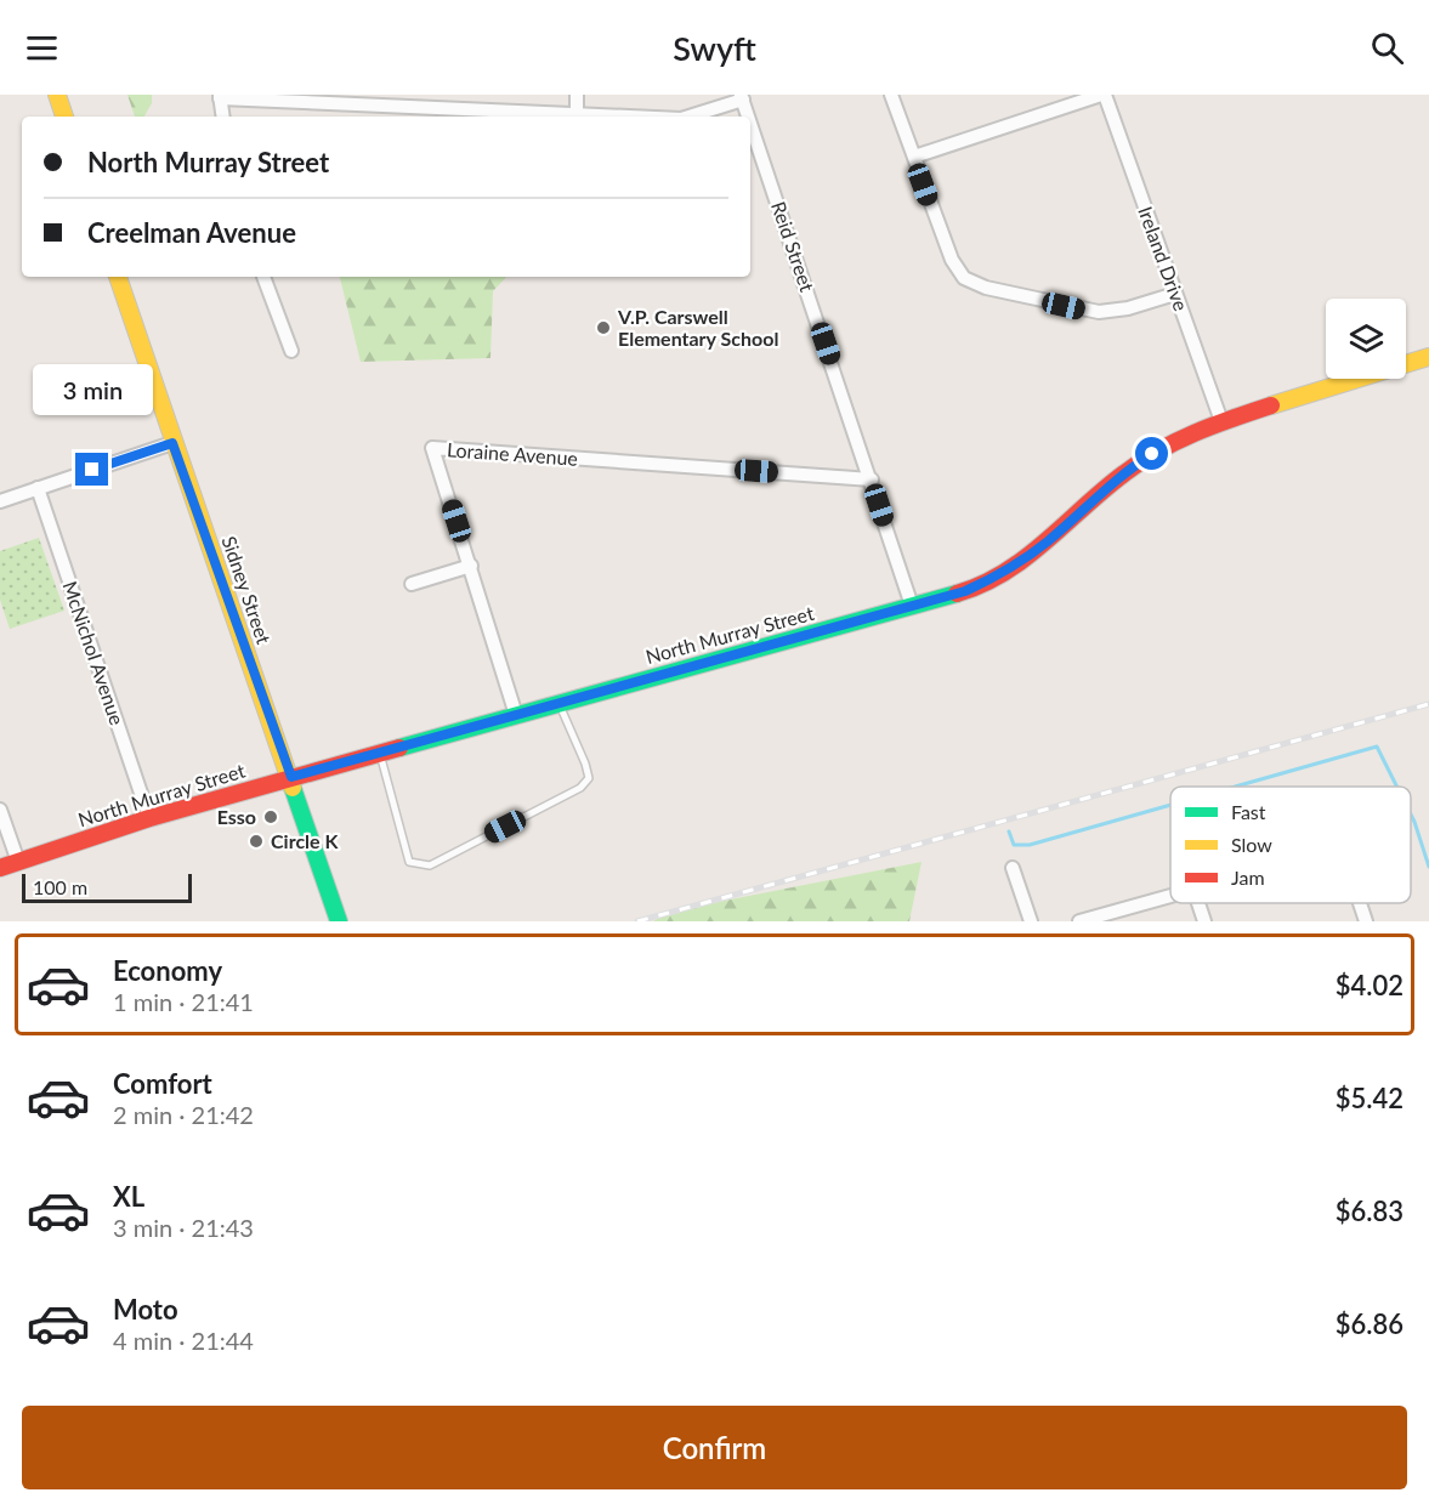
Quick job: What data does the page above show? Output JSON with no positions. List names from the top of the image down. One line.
{"streets":{"street":["Reid Street","Ireland Drive","Loraine Avenue","Sidney Street","North Murray Street","McNichol Avenue"]},"crossings":[["Reid Street","Loraine Avenue"],["Reid Street","North Murray Street"],["Ireland Drive","North Murray Street"],["Loraine Avenue","North Murray Street"],["Sidney Street","North Murray Street"],["North Murray Street","McNichol Avenue"]],"places":["V.P. Carswell Elementary School","Esso","Circle K"],"legend":["Fast","Slow","Jam"],"scale_bar":"100 m","page":{"header":"Swyft","banner":["North Murray Street","Creelman Avenue"],"bubble":"3 min","scale":"100 m","list":[{"name":"Economy","note":"1 min · 21:41","value":"$4.02"},{"name":"Comfort","note":"2 min · 21:42","value":"$5.42"},{"name":"XL","note":"3 min · 21:43","value":"$6.83"},{"name":"Moto","note":"4 min · 21:44","value":"$6.86"}],"buttons":"Confirm"}}
